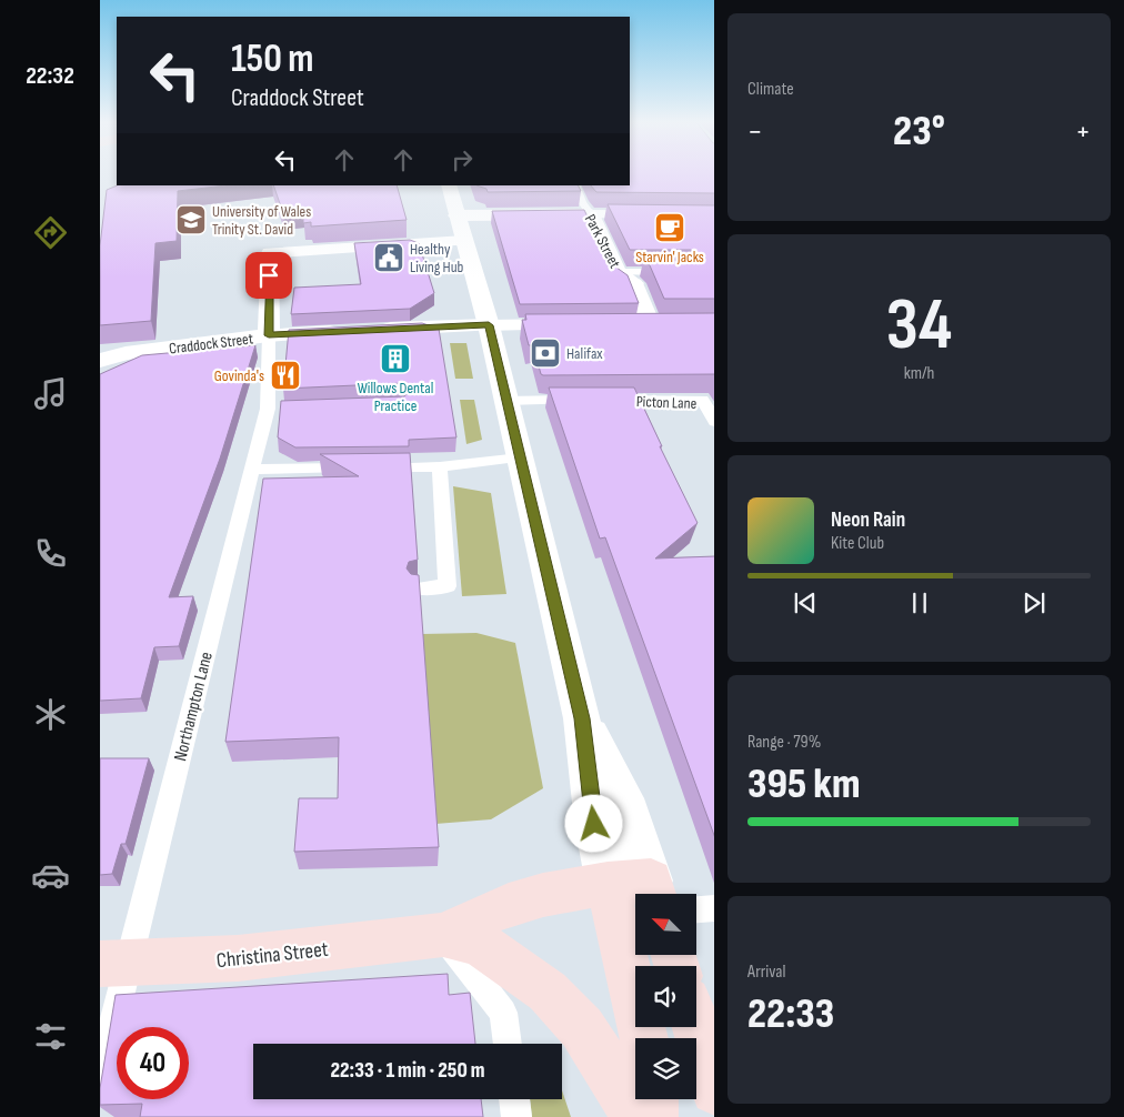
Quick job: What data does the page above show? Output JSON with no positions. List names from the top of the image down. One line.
{"streets":{"main road":["Christina Street"],"street":["Park Street","Craddock Street"],"lane":["Picton Lane","Northampton Lane"]},"crossings":[["Craddock Street","Northampton Lane"],["Northampton Lane","Christina Street"]],"places":{"school or university":["University of Wales Trinity St. David"],"cafe":["Starvin' Jacks"],"public building":["Healthy Living Hub"],"bank":["Halifax"],"building":["Willows Dental Practice"],"restaurant":["Govinda's"]},"north":"top left","page":{"tabs":"22:32","tile":["Climate",["34","km/h"],["Range · 79%","395 km"],["Arrival","22:33"]],"turn":["150 m","Craddock Street"],"heat":["−","23°","+"],"song":["Neon Rain","Kite Club"],"limit":"40","trip":"22:33 · 1 min · 250 m"}}
